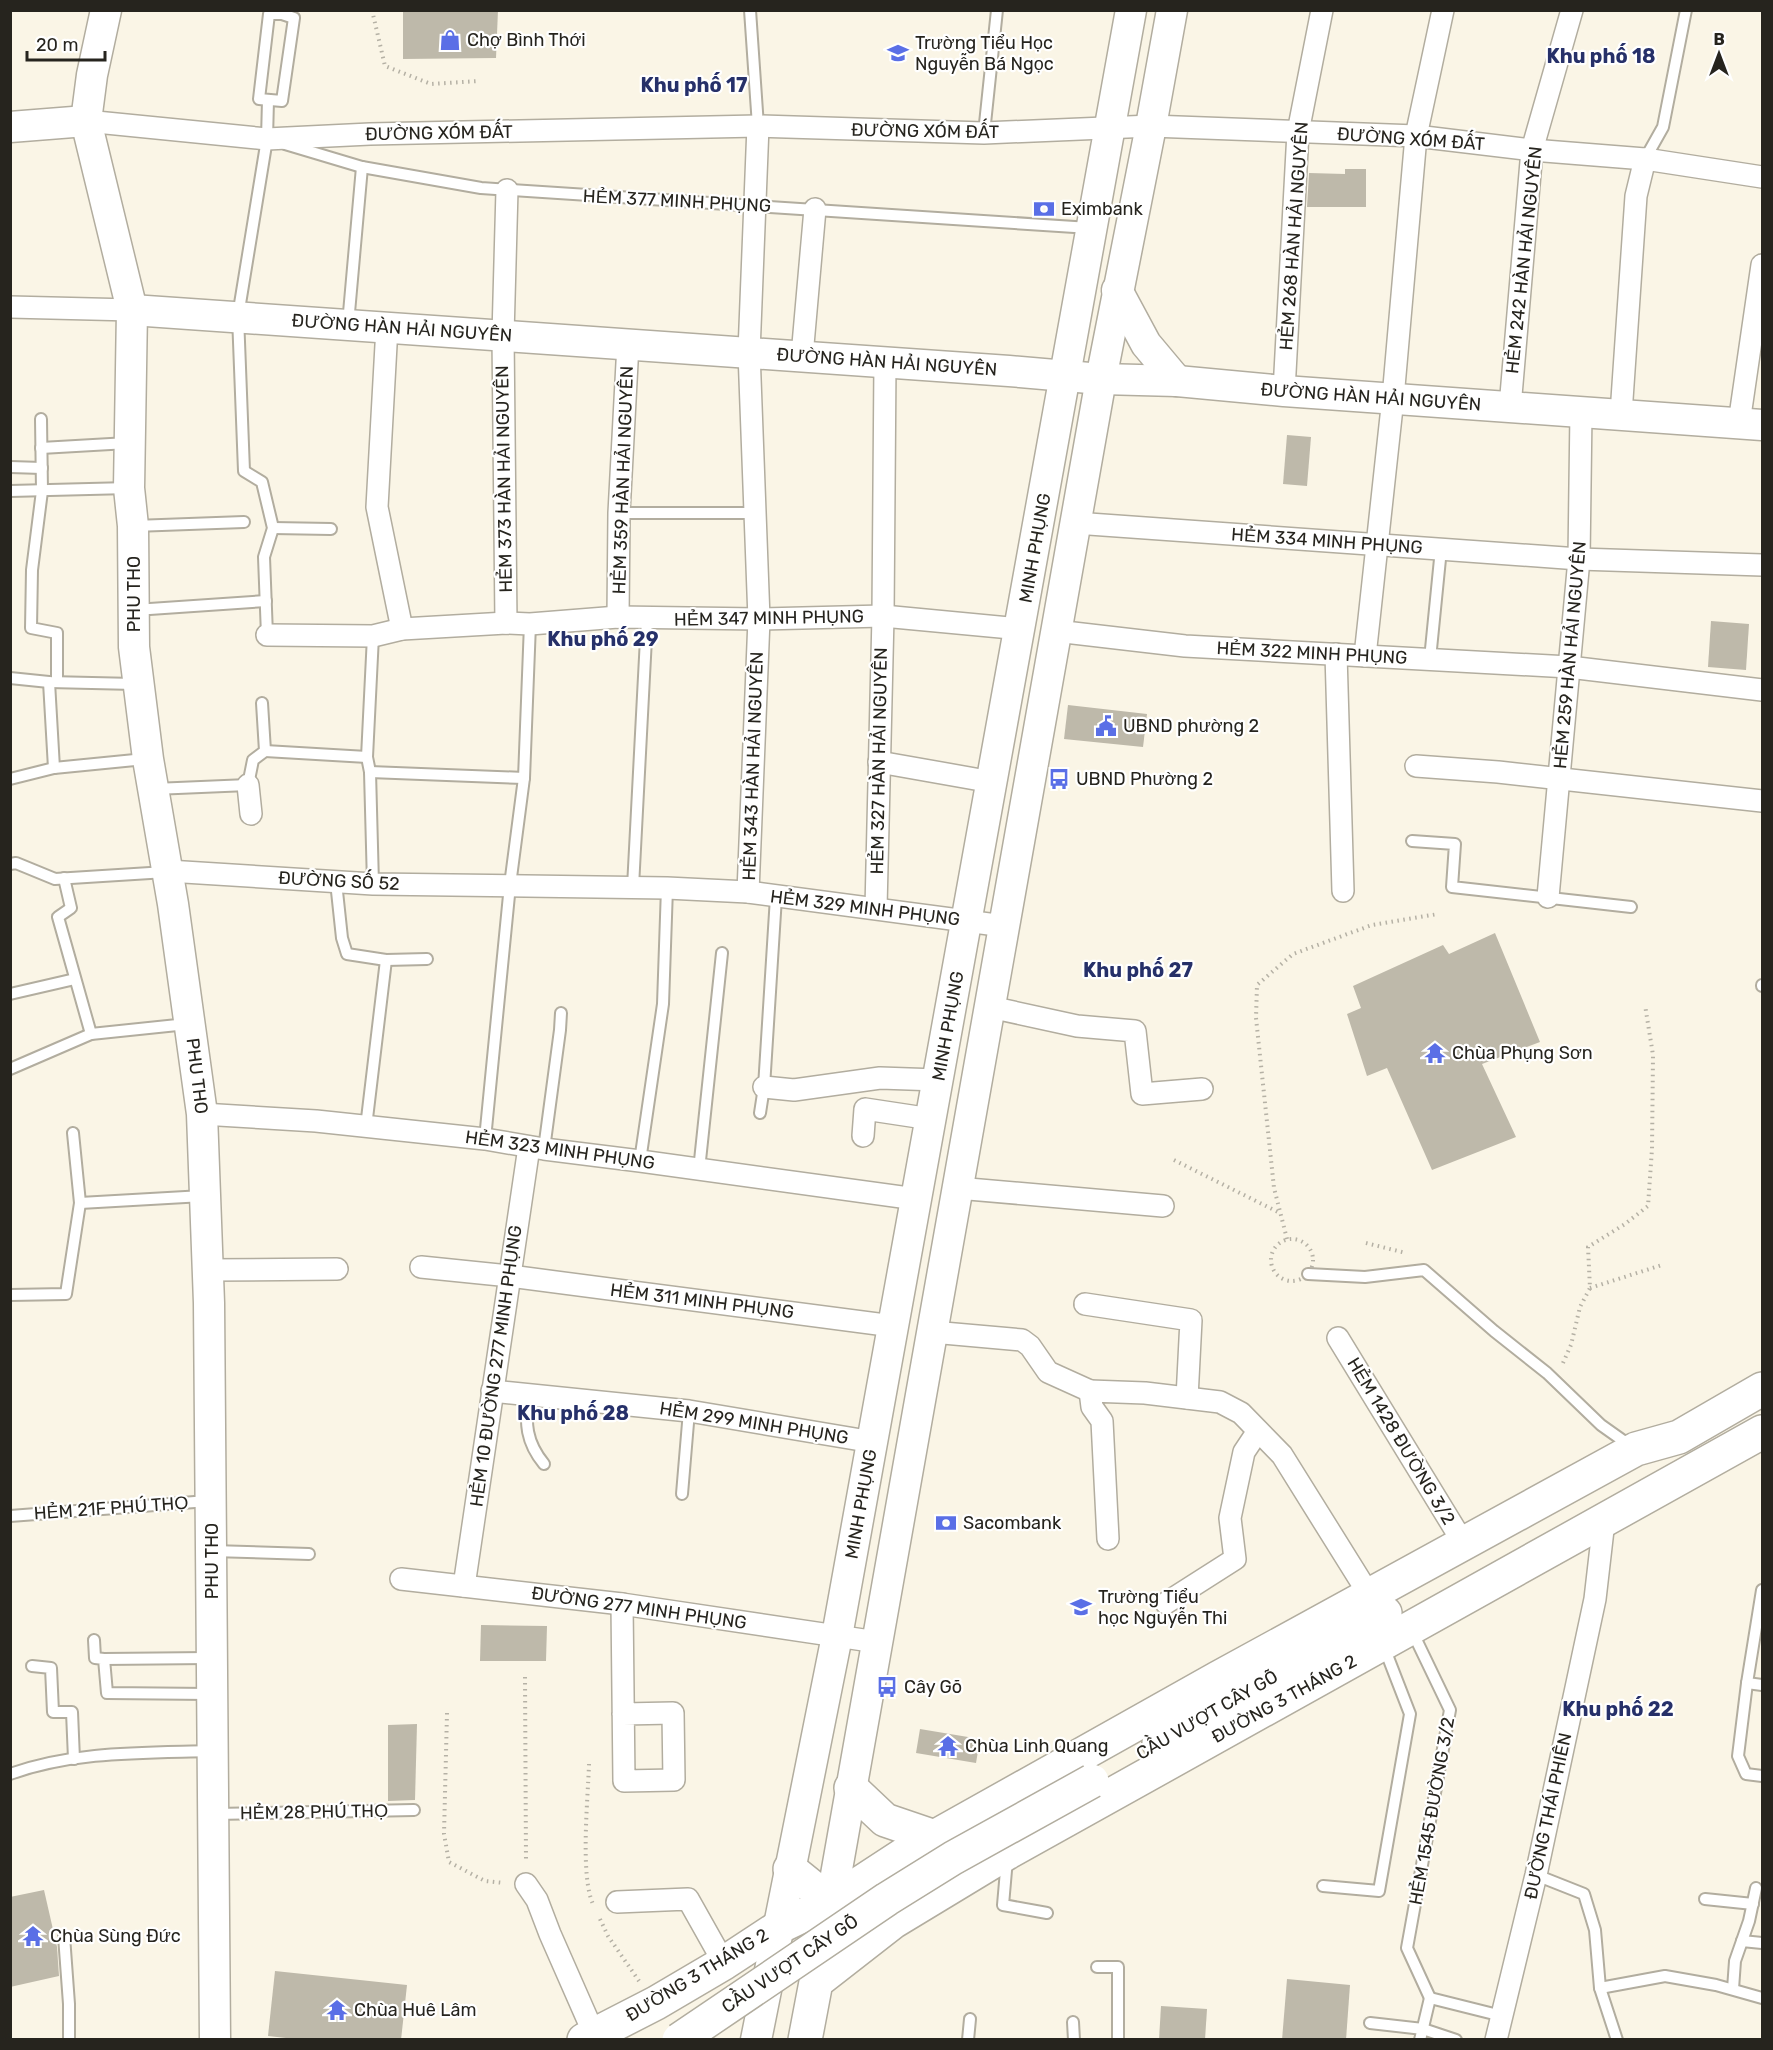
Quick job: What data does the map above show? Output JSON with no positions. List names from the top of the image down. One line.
{"streets":{"main road":["ĐƯỜNG HÀN HẢI NGUYÊN","MINH PHỤNG","PHU THO","ĐƯỜNG 3 THÁNG 2","CẦU VƯỢT CÂY GÕ"],"street":["ĐƯỜNG XÓM ĐẤT","HẺM 268 HÀN HẢI NGUYÊN","HẺM 242 HÀN HẢI NGUYÊN","HẺM 373 HÀN HẢI NGUYÊN","HẺM 359 HÀN HẢI NGUYÊN","HẺM 334 MINH PHỤNG","HẺM 347 MINH PHỤNG","HẺM 322 MINH PHỤNG","HẺM 259 HÀN HẢI NGUYÊN","HẺM 327 HÀN HẢI NGUYÊN","HẺM 343 HÀN HẢI NGUYÊN","ĐƯỜNG SỐ 52","HẺM 329 MINH PHỤNG","HẺM 323 MINH PHỤNG","HẺM 311 MINH PHỤNG","HẺM 10 ĐƯỜNG 277 MINH PHỤNG","HẺM 299 MINH PHỤNG","HẺM 1428 ĐƯỜNG 3/2","ĐƯỜNG 277 MINH PHỤNG","ĐƯỜNG THÁI PHIÊN"],"lane":["HẺM 377 MINH PHỤNG","HẺM 21F PHÚ THỌ","HẺM 1545 ĐƯỜNG 3/2","HẺM 28 PHÚ THỌ"]},"crossings":[["ĐƯỜNG XÓM ĐẤT","HẺM 377 MINH PHỤNG"],["ĐƯỜNG XÓM ĐẤT","HẺM 268 HÀN HẢI NGUYÊN"],["ĐƯỜNG XÓM ĐẤT","HẺM 242 HÀN HẢI NGUYÊN"],["ĐƯỜNG XÓM ĐẤT","MINH PHỤNG"],["ĐƯỜNG XÓM ĐẤT","PHU THO"],["ĐƯỜNG XÓM ĐẤT","HẺM 343 HÀN HẢI NGUYÊN"],["HẺM 377 MINH PHỤNG","HẺM 373 HÀN HẢI NGUYÊN"],["HẺM 377 MINH PHỤNG","MINH PHỤNG"],["HẺM 377 MINH PHỤNG","HẺM 343 HÀN HẢI NGUYÊN"],["HẺM 268 HÀN HẢI NGUYÊN","ĐƯỜNG HÀN HẢI NGUYÊN"],["HẺM 242 HÀN HẢI NGUYÊN","ĐƯỜNG HÀN HẢI NGUYÊN"],["ĐƯỜNG HÀN HẢI NGUYÊN","HẺM 373 HÀN HẢI NGUYÊN"],["ĐƯỜNG HÀN HẢI NGUYÊN","HẺM 359 HÀN HẢI NGUYÊN"],["ĐƯỜNG HÀN HẢI NGUYÊN","MINH PHỤNG"],["ĐƯỜNG HÀN HẢI NGUYÊN","PHU THO"],["ĐƯỜNG HÀN HẢI NGUYÊN","HẺM 259 HÀN HẢI NGUYÊN"],["ĐƯỜNG HÀN HẢI NGUYÊN","HẺM 327 HÀN HẢI NGUYÊN"],["ĐƯỜNG HÀN HẢI NGUYÊN","HẺM 343 HÀN HẢI NGUYÊN"],["HẺM 373 HÀN HẢI NGUYÊN","HẺM 347 MINH PHỤNG"],["HẺM 359 HÀN HẢI NGUYÊN","HẺM 347 MINH PHỤNG"],["HẺM 334 MINH PHỤNG","MINH PHỤNG"],["HẺM 334 MINH PHỤNG","HẺM 259 HÀN HẢI NGUYÊN"],["MINH PHỤNG","HẺM 347 MINH PHỤNG"],["MINH PHỤNG","HẺM 322 MINH PHỤNG"],["MINH PHỤNG","HẺM 329 MINH PHỤNG"],["MINH PHỤNG","HẺM 323 MINH PHỤNG"],["MINH PHỤNG","HẺM 311 MINH PHỤNG"],["MINH PHỤNG","HẺM 299 MINH PHỤNG"],["MINH PHỤNG","ĐƯỜNG 277 MINH PHỤNG"],["MINH PHỤNG","ĐƯỜNG 3 THÁNG 2"],["PHU THO","ĐƯỜNG SỐ 52"],["PHU THO","HẺM 323 MINH PHỤNG"],["PHU THO","HẺM 21F PHÚ THỌ"],["PHU THO","HẺM 28 PHÚ THỌ"],["HẺM 347 MINH PHỤNG","HẺM 327 HÀN HẢI NGUYÊN"],["HẺM 347 MINH PHỤNG","HẺM 343 HÀN HẢI NGUYÊN"],["HẺM 322 MINH PHỤNG","HẺM 259 HÀN HẢI NGUYÊN"],["HẺM 327 HÀN HẢI NGUYÊN","HẺM 329 MINH PHỤNG"],["HẺM 343 HÀN HẢI NGUYÊN","HẺM 329 MINH PHỤNG"],["ĐƯỜNG SỐ 52","HẺM 329 MINH PHỤNG"],["HẺM 323 MINH PHỤNG","HẺM 10 ĐƯỜNG 277 MINH PHỤNG"],["HẺM 311 MINH PHỤNG","HẺM 10 ĐƯỜNG 277 MINH PHỤNG"],["HẺM 10 ĐƯỜNG 277 MINH PHỤNG","HẺM 299 MINH PHỤNG"],["HẺM 10 ĐƯỜNG 277 MINH PHỤNG","ĐƯỜNG 277 MINH PHỤNG"],["ĐƯỜNG 3 THÁNG 2","HẺM 1545 ĐƯỜNG 3/2"],["ĐƯỜNG 3 THÁNG 2","ĐƯỜNG THÁI PHIÊN"]],"districts":["Khu phố 18","Khu phố 17","Khu phố 29","Khu phố 27","Khu phố 28","Khu phố 22"],"places":{"shop":["Chợ Bình Thới"],"school or university":["Trường Tiểu Học Nguyễn Bá Ngọc","Trường Tiểu học Nguyễn Thi"],"bank":["Eximbank","Sacombank"],"public building":["UBND phường 2"],"bus stop":["UBND Phường 2","Cây Gõ"],"temple":["Chùa Phụng Sơn","Chùa Linh Quang","Chùa Sùng Đức","Chùa Huê Lâm"]},"scale_bar":"20 m","north":"top"}
